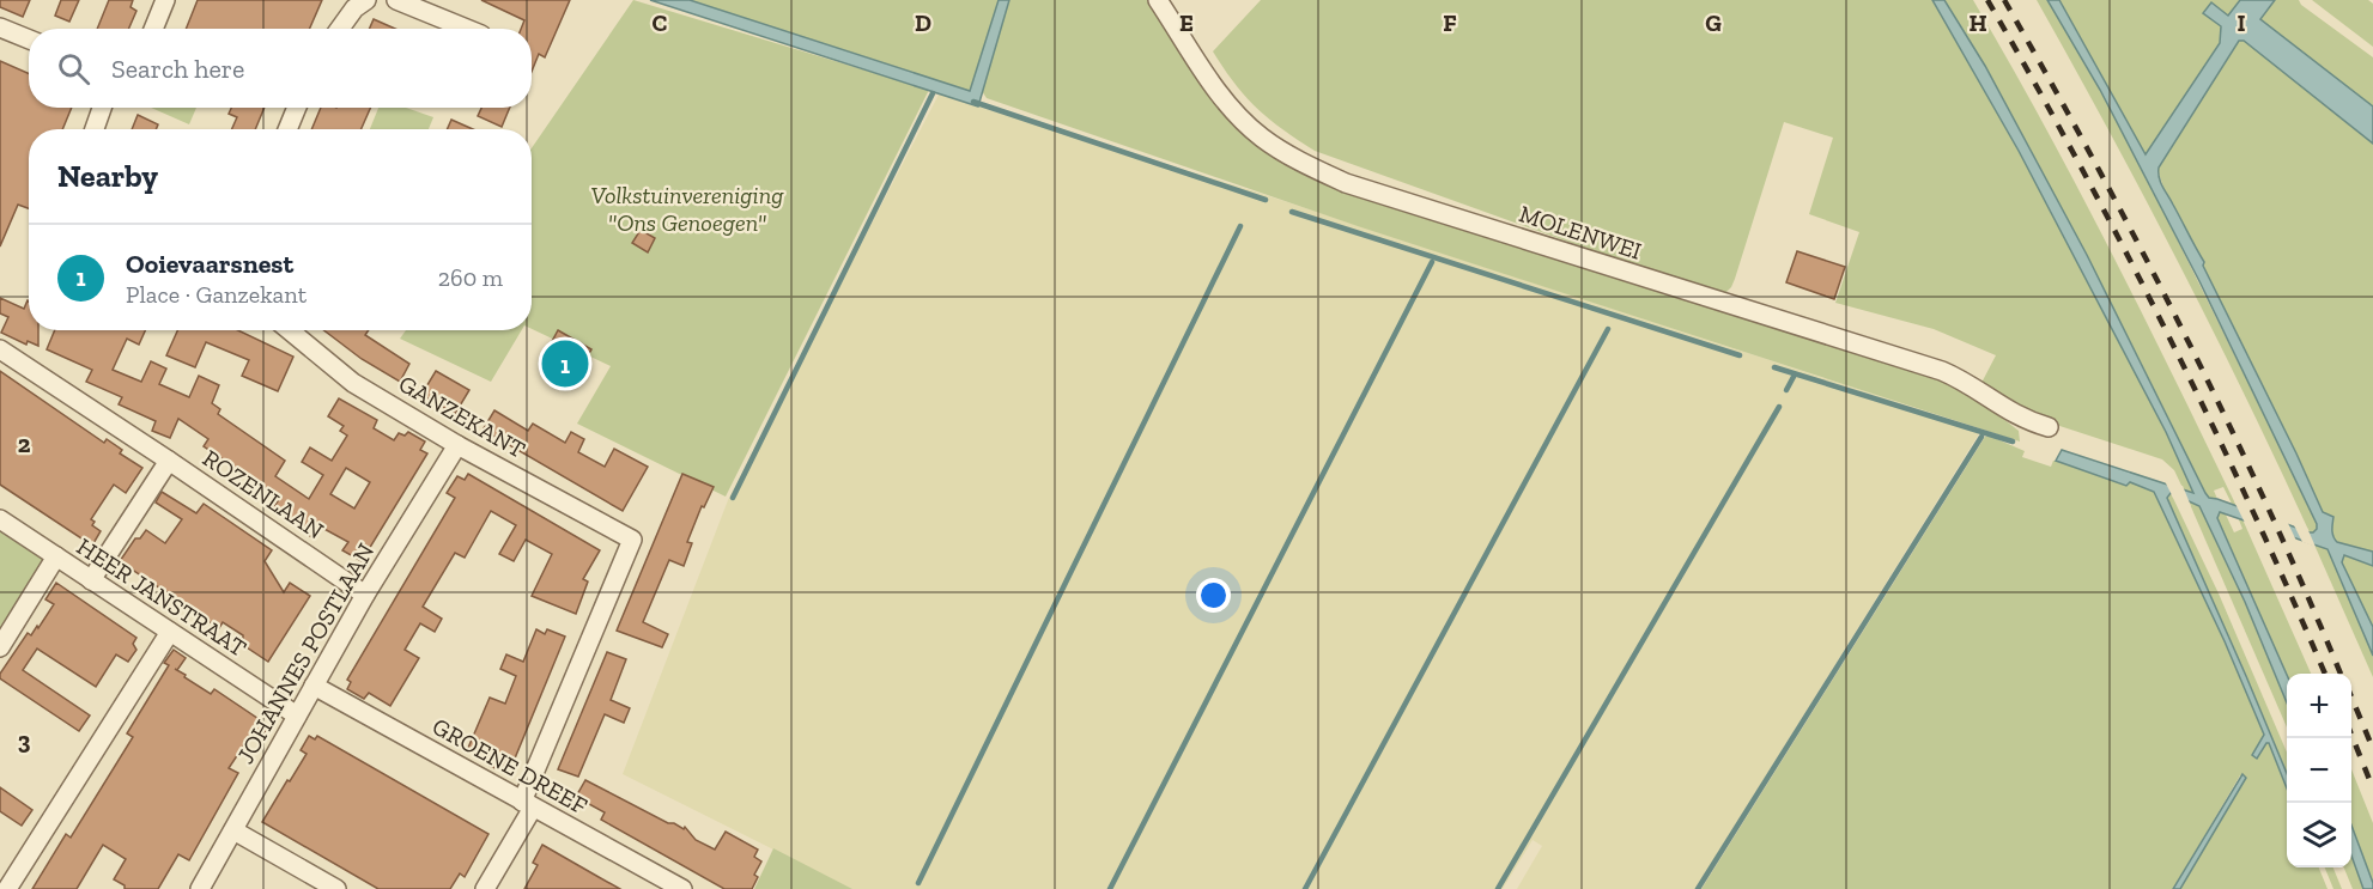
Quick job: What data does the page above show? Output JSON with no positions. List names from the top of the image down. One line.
{"streets":{"street":["MOLENWEI","GANZEKANT","ROZENLAAN","HEER JANSTRAAT","JOHANNES POSTLAAN","GROENE DREEF"]},"crossings":[["GANZEKANT","JOHANNES POSTLAAN"],["GANZEKANT","GROENE DREEF"],["ROZENLAAN","HEER JANSTRAAT"],["ROZENLAAN","JOHANNES POSTLAAN"],["HEER JANSTRAAT","JOHANNES POSTLAAN"],["JOHANNES POSTLAAN","GROENE DREEF"]],"parks":["Volkstuinvereniging \"Ons Genoegen\""],"page":{"search":"Search here","heading":"Nearby","list":[{"mark":"1","name":"Ooievaarsnest","note":"Place · Ganzekant","value":"260 m"}],"pins":"1","map_buttons":["+","−"]},"grid":{"columns":["C","D","E","F","G","H","I"],"rows":["2","3"]}}
